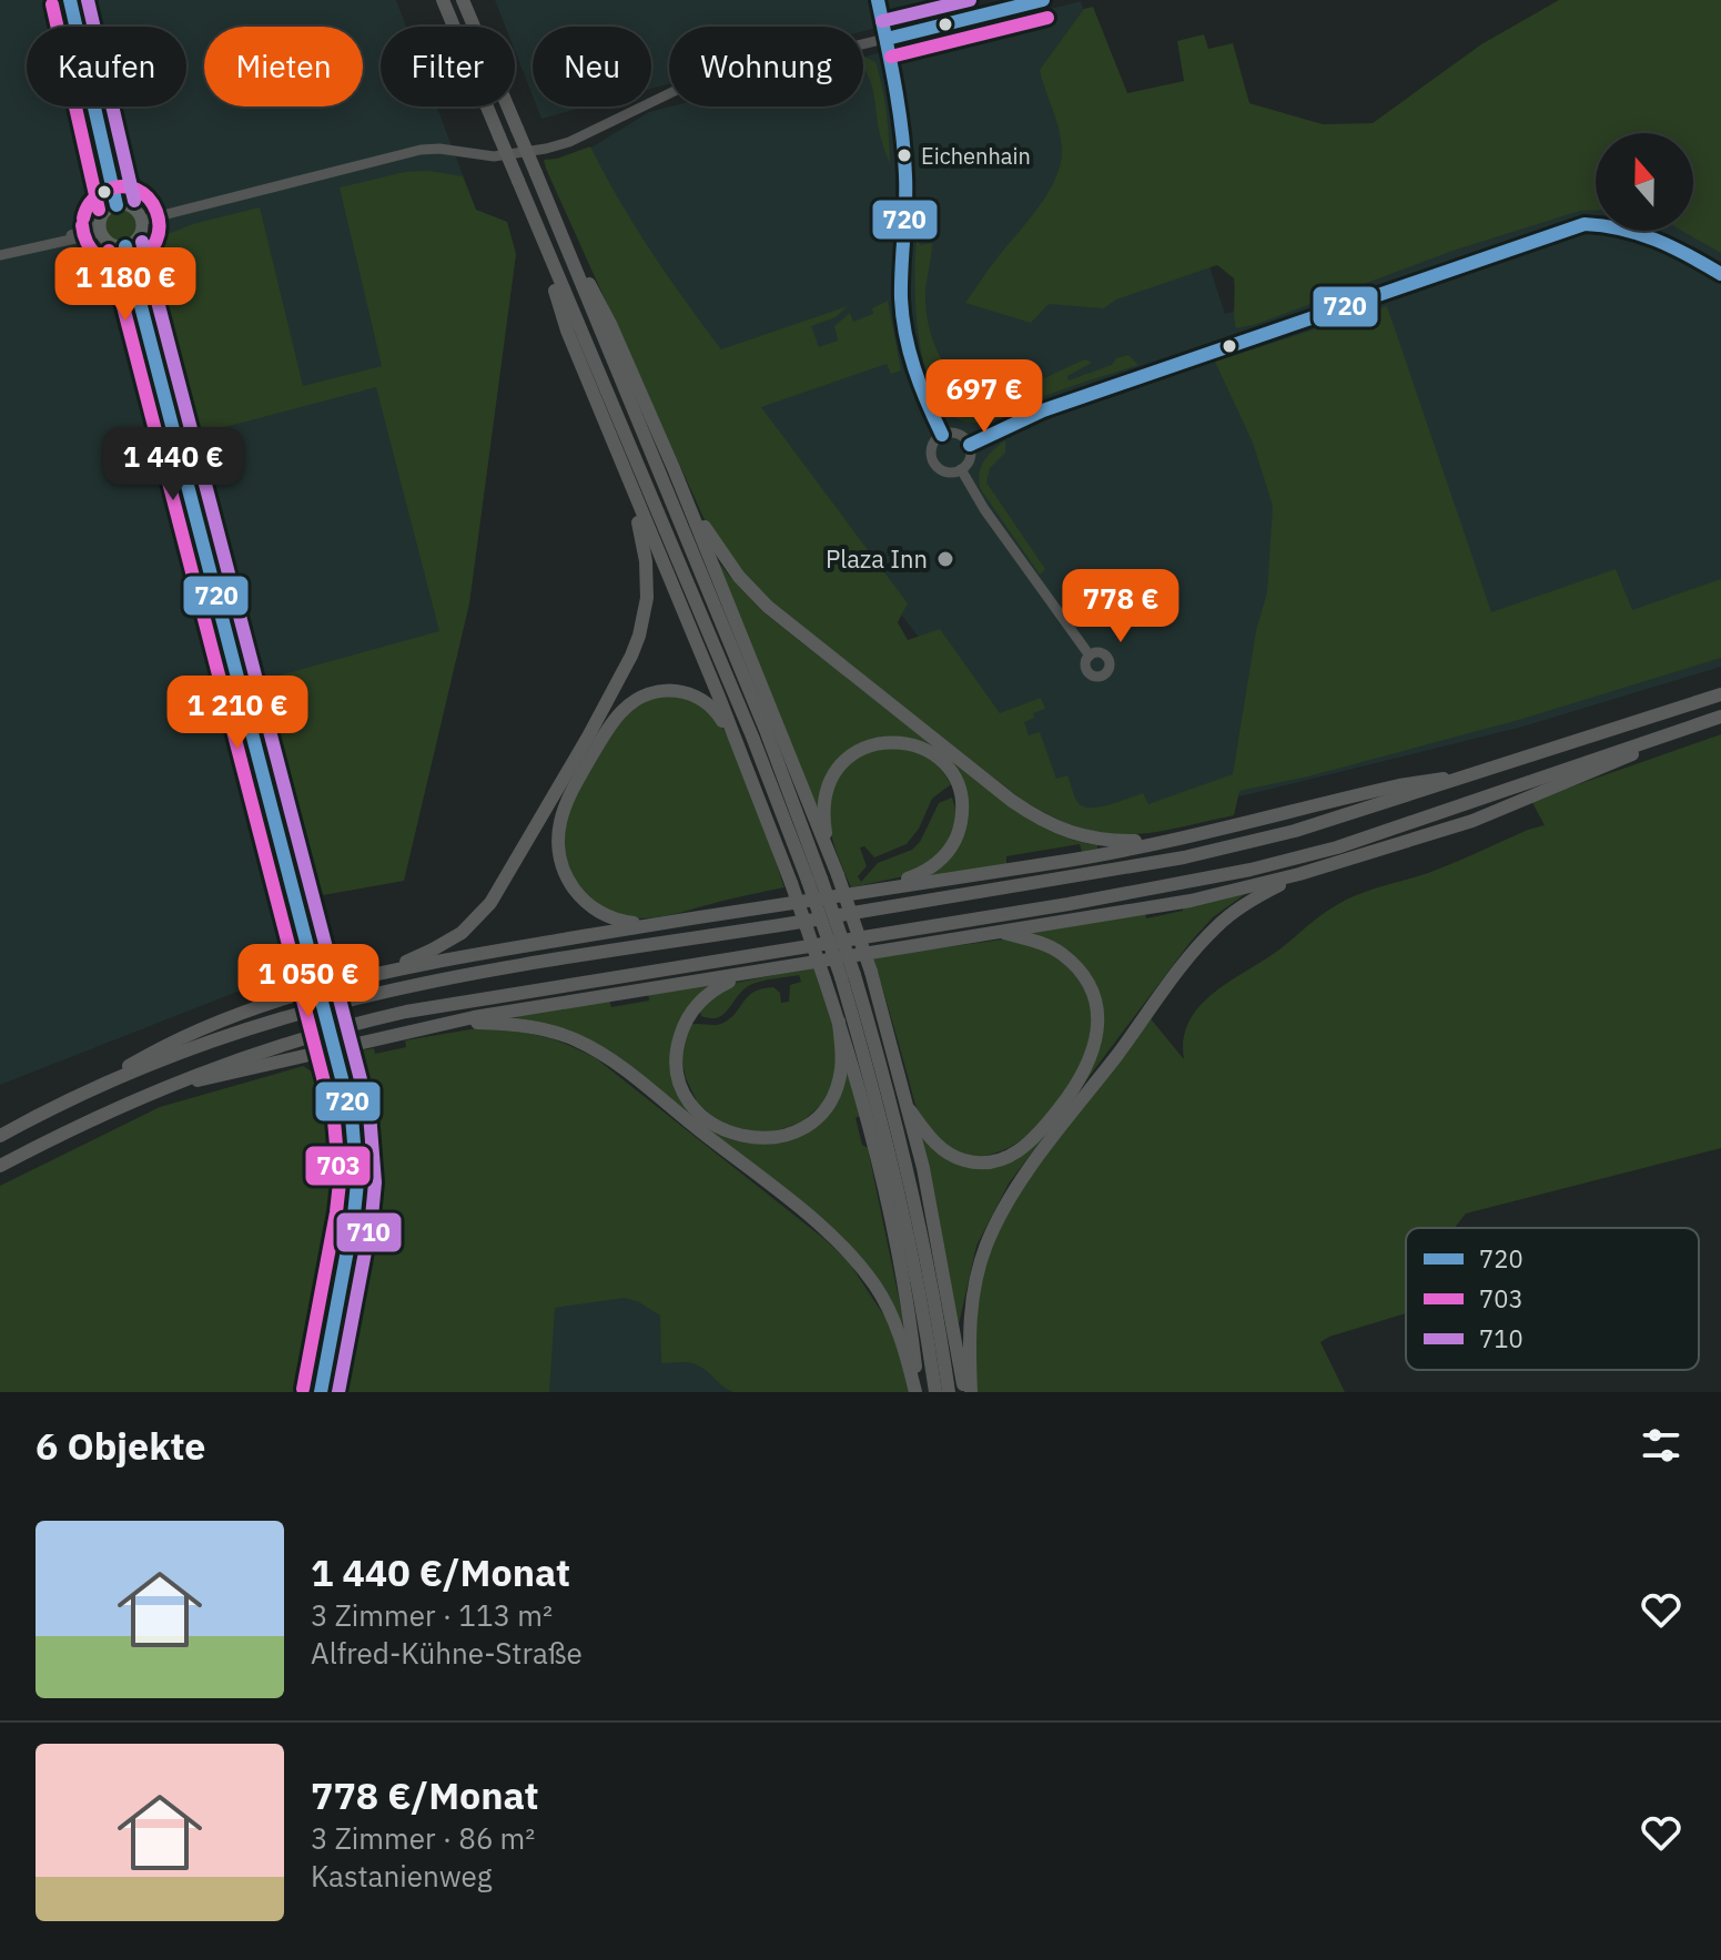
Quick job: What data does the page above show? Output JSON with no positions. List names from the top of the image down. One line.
{"places":["Eichenhain","Plaza Inn"],"lines":["transit line 720","transit line 710","transit line 703"],"legend":["720","703","710"],"north":"top","page":{"chip":["Kaufen","Mieten","Filter","Neu","Wohnung"],"price":["1 180 €","697 €","1 440 €","778 €","1 210 €","1 050 €"],"heading":"6 Objekte","list":[{"name":"1 440 €/Monat","note":"3 Zimmer · 113 m² · Alfred-Kühne-Straße"},{"name":"778 €/Monat","note":"3 Zimmer · 86 m² · Kastanienweg"}]}}
